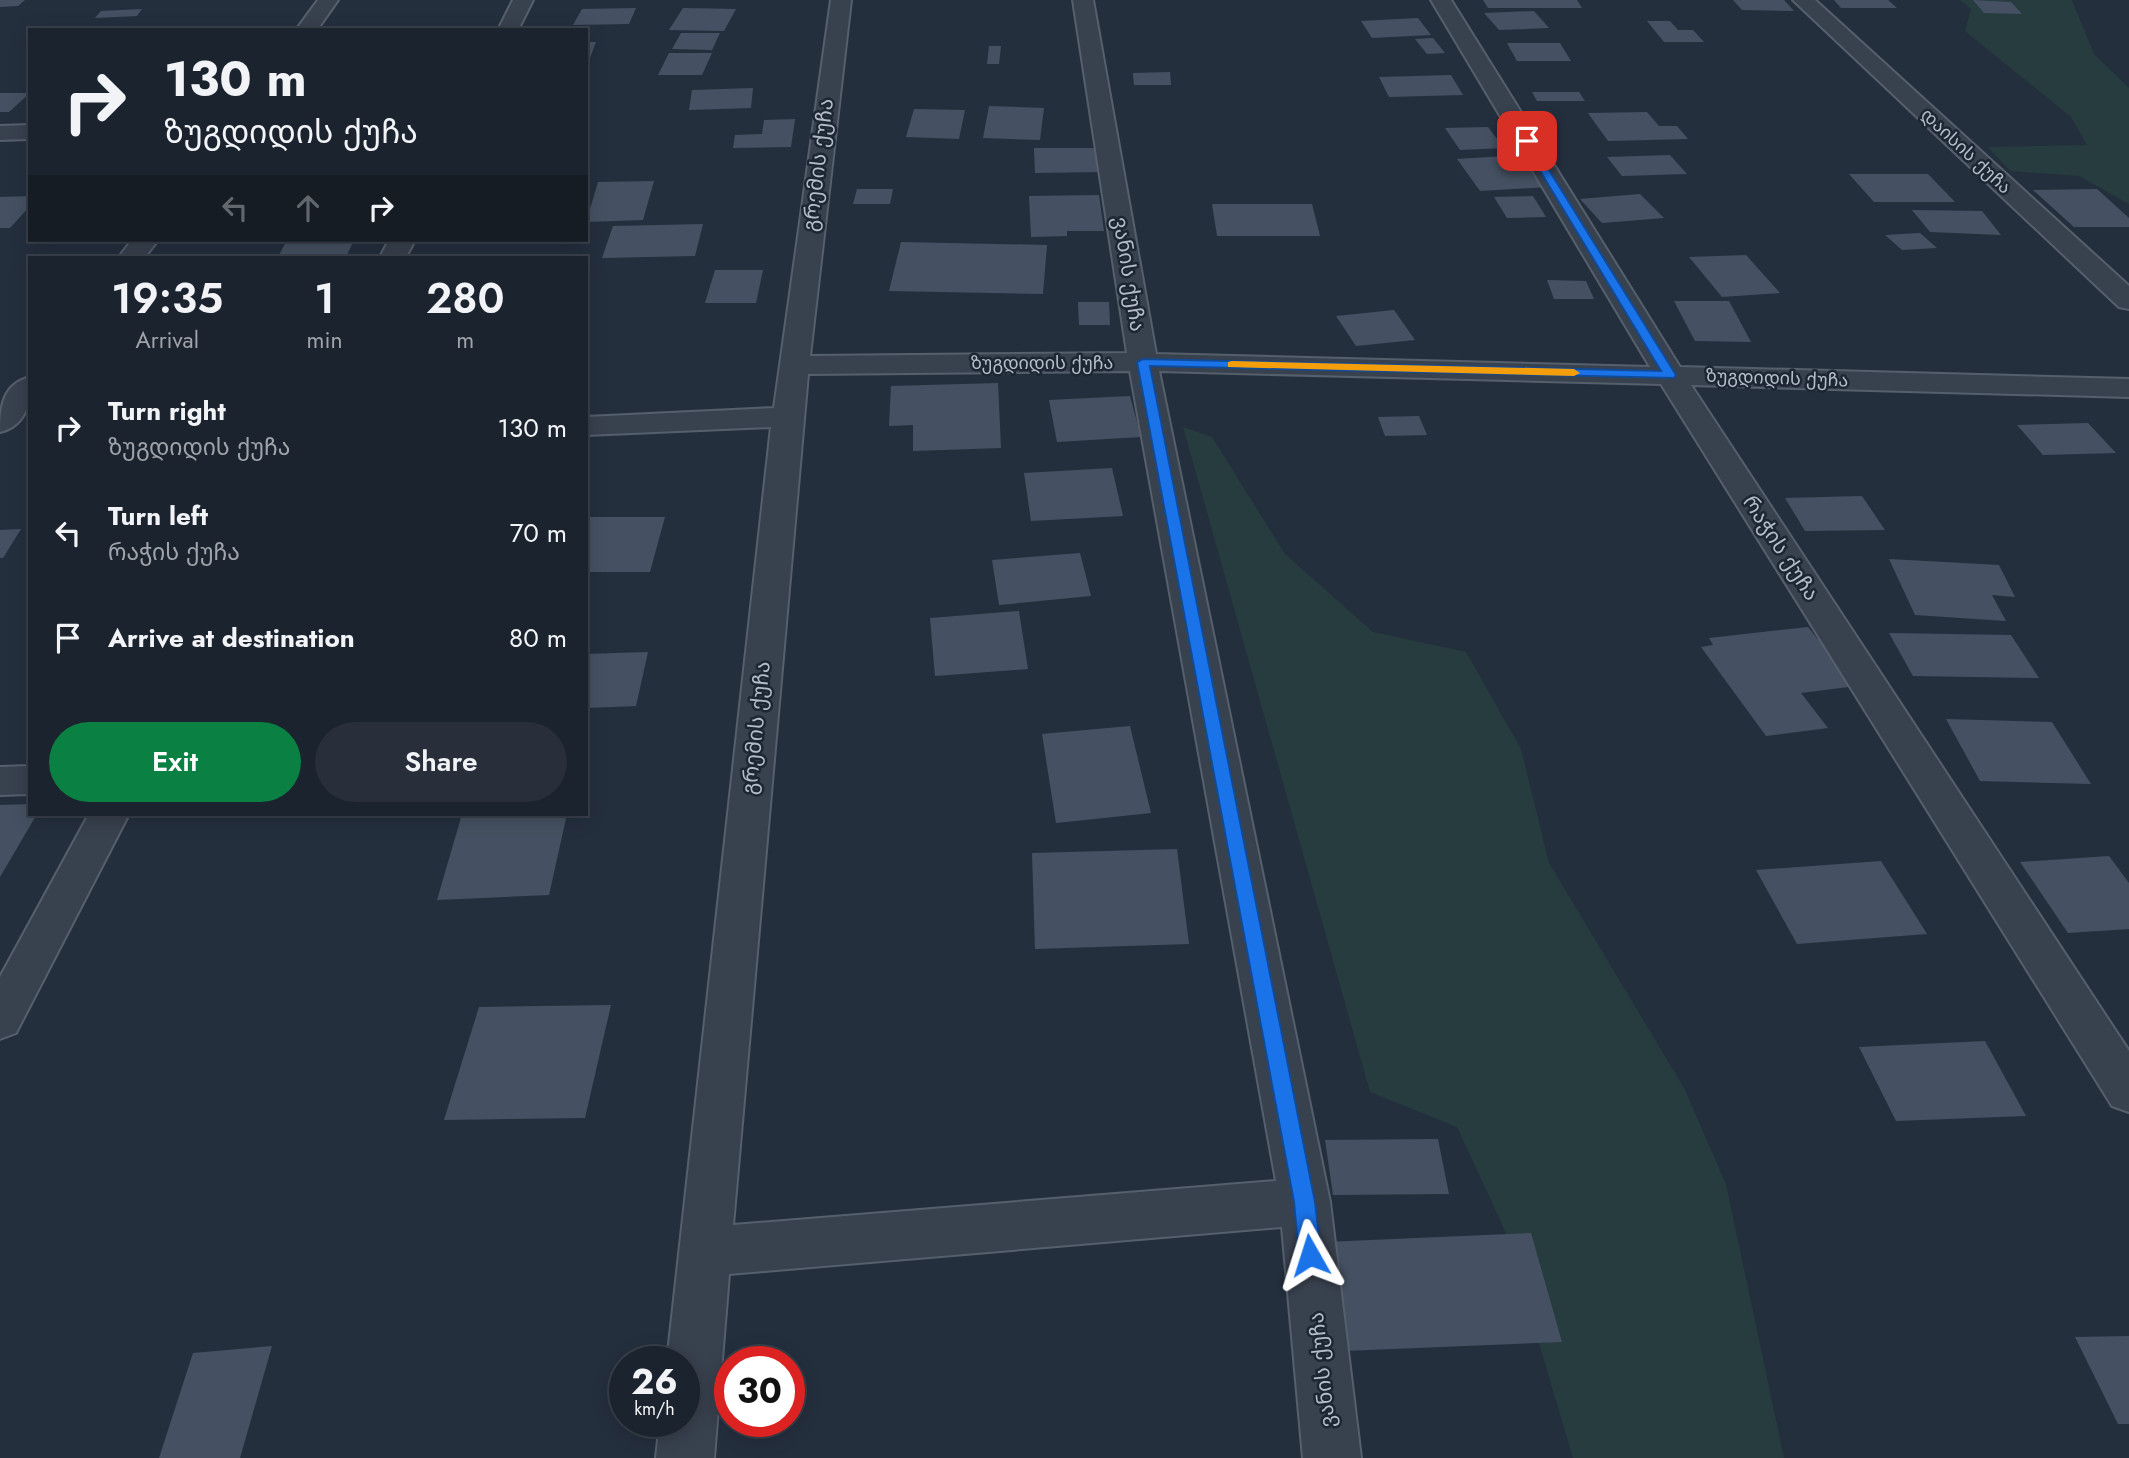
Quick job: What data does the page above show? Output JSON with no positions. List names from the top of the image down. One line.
{"streets":{"street":["დაისის ქუჩა","გრემის ქუჩა","ვანის ქუჩა","ზუგდიდის ქუჩა","რაჭის ქუჩა"]},"crossings":[["გრემის ქუჩა","ზუგდიდის ქუჩა"],["ვანის ქუჩა","ზუგდიდის ქუჩა"],["ზუგდიდის ქუჩა","რაჭის ქუჩა"]],"page":{"turn":["130 m","ზუგდიდის ქუჩა"],"eta":["19:35","Arrival","1","min","280","m"],"list":[{"name":"Turn right","note":"ზუგდიდის ქუჩა","value":"130 m"},{"name":"Turn left","note":"რაჭის ქუჩა","value":"70 m"},{"name":"Arrive at destination","value":"80 m"}],"buttons":["Exit","Share"],"speed":"26 km/h","limit":"30"}}
